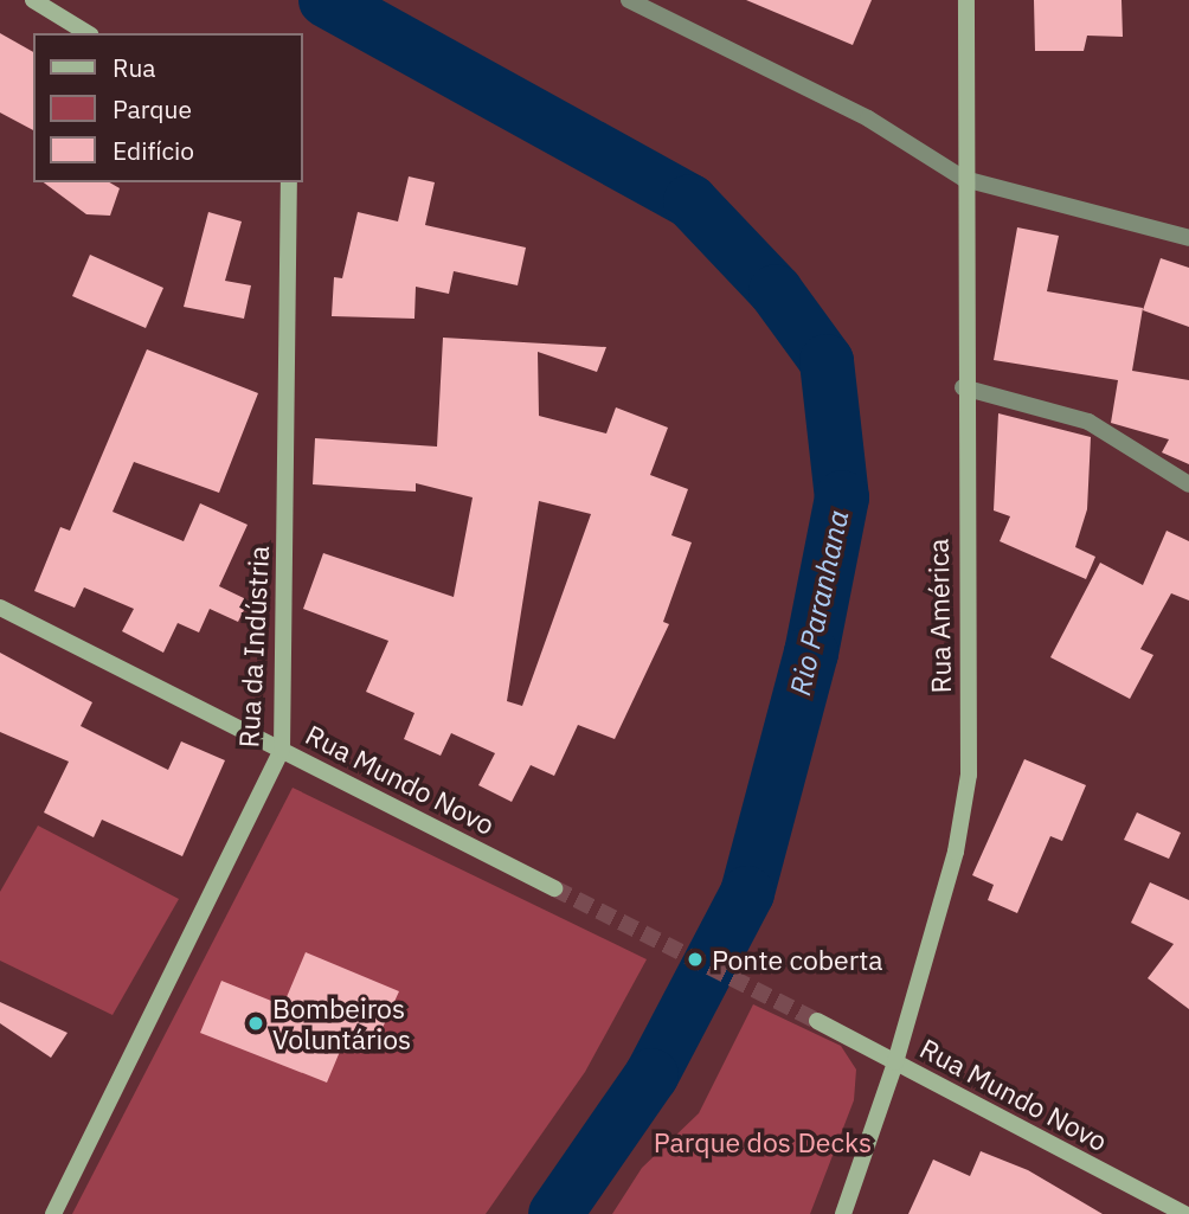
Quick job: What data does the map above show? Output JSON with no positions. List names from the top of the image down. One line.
{"streets":{"main road":["Rua América","Rua da Indústria","Rua Mundo Novo"]},"crossings":[["Rua América","Rua Mundo Novo"],["Rua da Indústria","Rua Mundo Novo"]],"water":["Rio Paranhana"],"parks":["Parque dos Decks"],"places":["Ponte coberta","Bombeiros Voluntários"],"legend":["Rua","Parque","Edifício"]}
